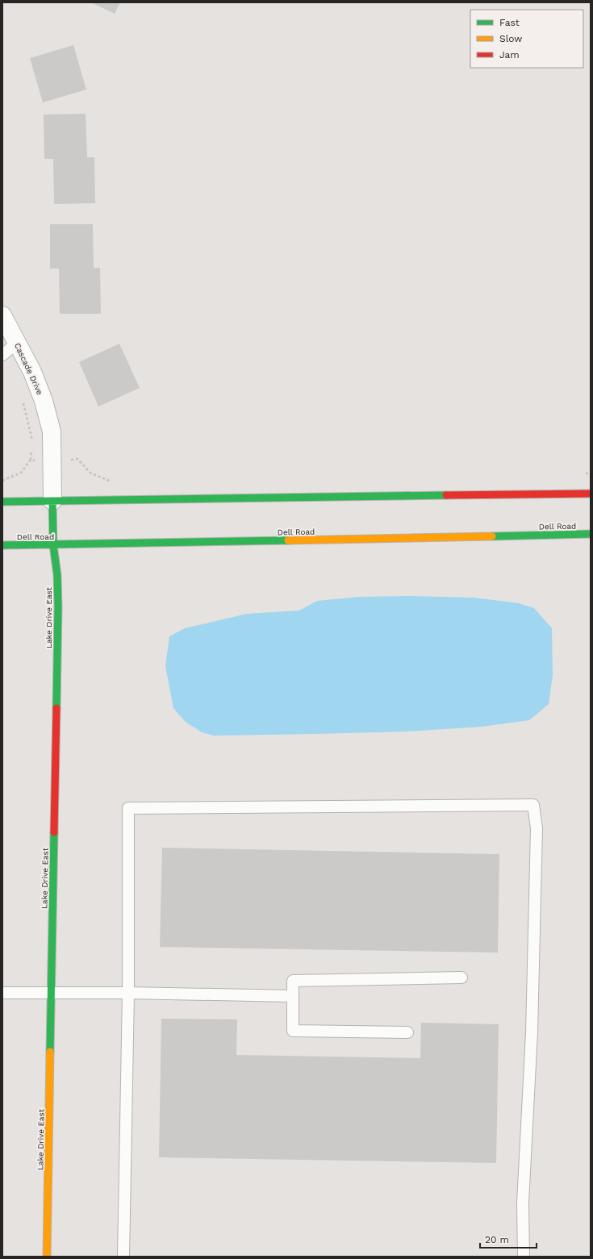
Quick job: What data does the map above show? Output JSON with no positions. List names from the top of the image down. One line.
{"streets":{"main road":["Dell Road","Lake Drive East"],"street":["Cascade Drive"]},"crossings":[["Cascade Drive","Lake Drive East"],["Dell Road","Lake Drive East"]],"legend":["Fast","Slow","Jam"],"scale_bar":"20 m"}
